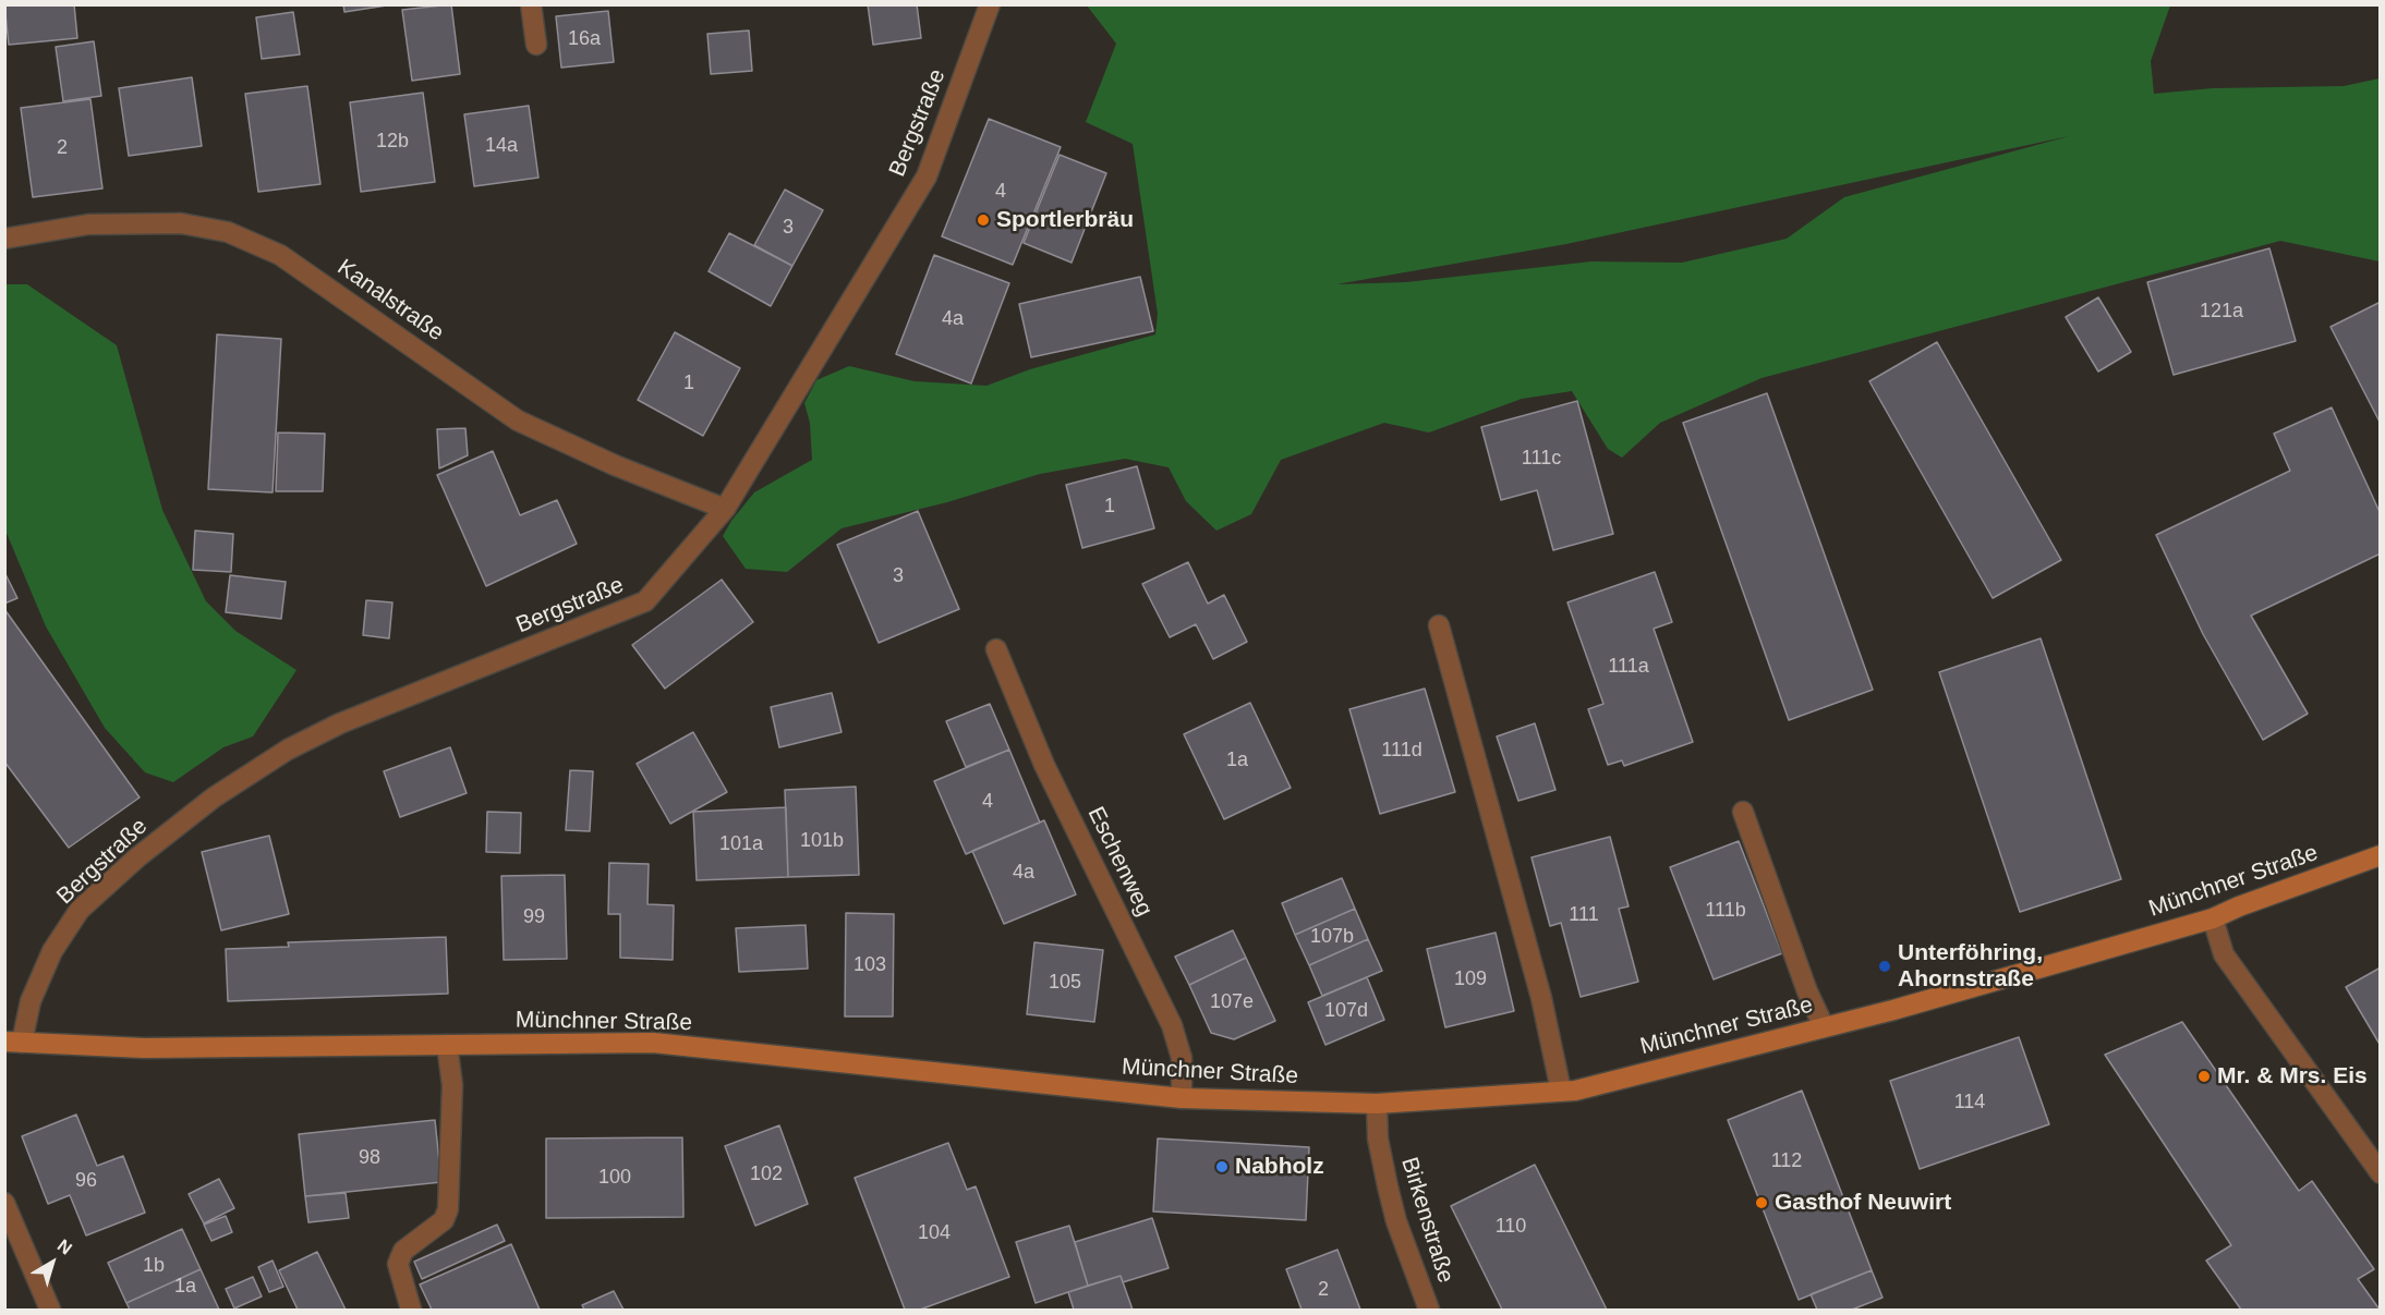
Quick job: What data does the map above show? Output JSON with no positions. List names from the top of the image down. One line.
{"streets":{"main road":["Münchner Straße"],"street":["Bergstraße","Kanalstraße","Eschenweg","Birkenstraße"]},"crossings":[["Bergstraße","Kanalstraße"],["Bergstraße","Münchner Straße"],["Eschenweg","Münchner Straße"],["Münchner Straße","Birkenstraße"]],"places":["Sportlerbräu","Unterföhring, Ahornstraße","Mr. & Mrs. Eis","Nabholz","Gasthof Neuwirt"],"house_numbers":["16a","12b","14a","2","4","3","121a","4a","1","111c","1","3","111a","111d","1a","4","101b","101a","4a","111b","111","99","107b","103","109","105","107e","107d","114","98","112","102","100","96","110","104","1b","1a","2"],"north":"top right"}
